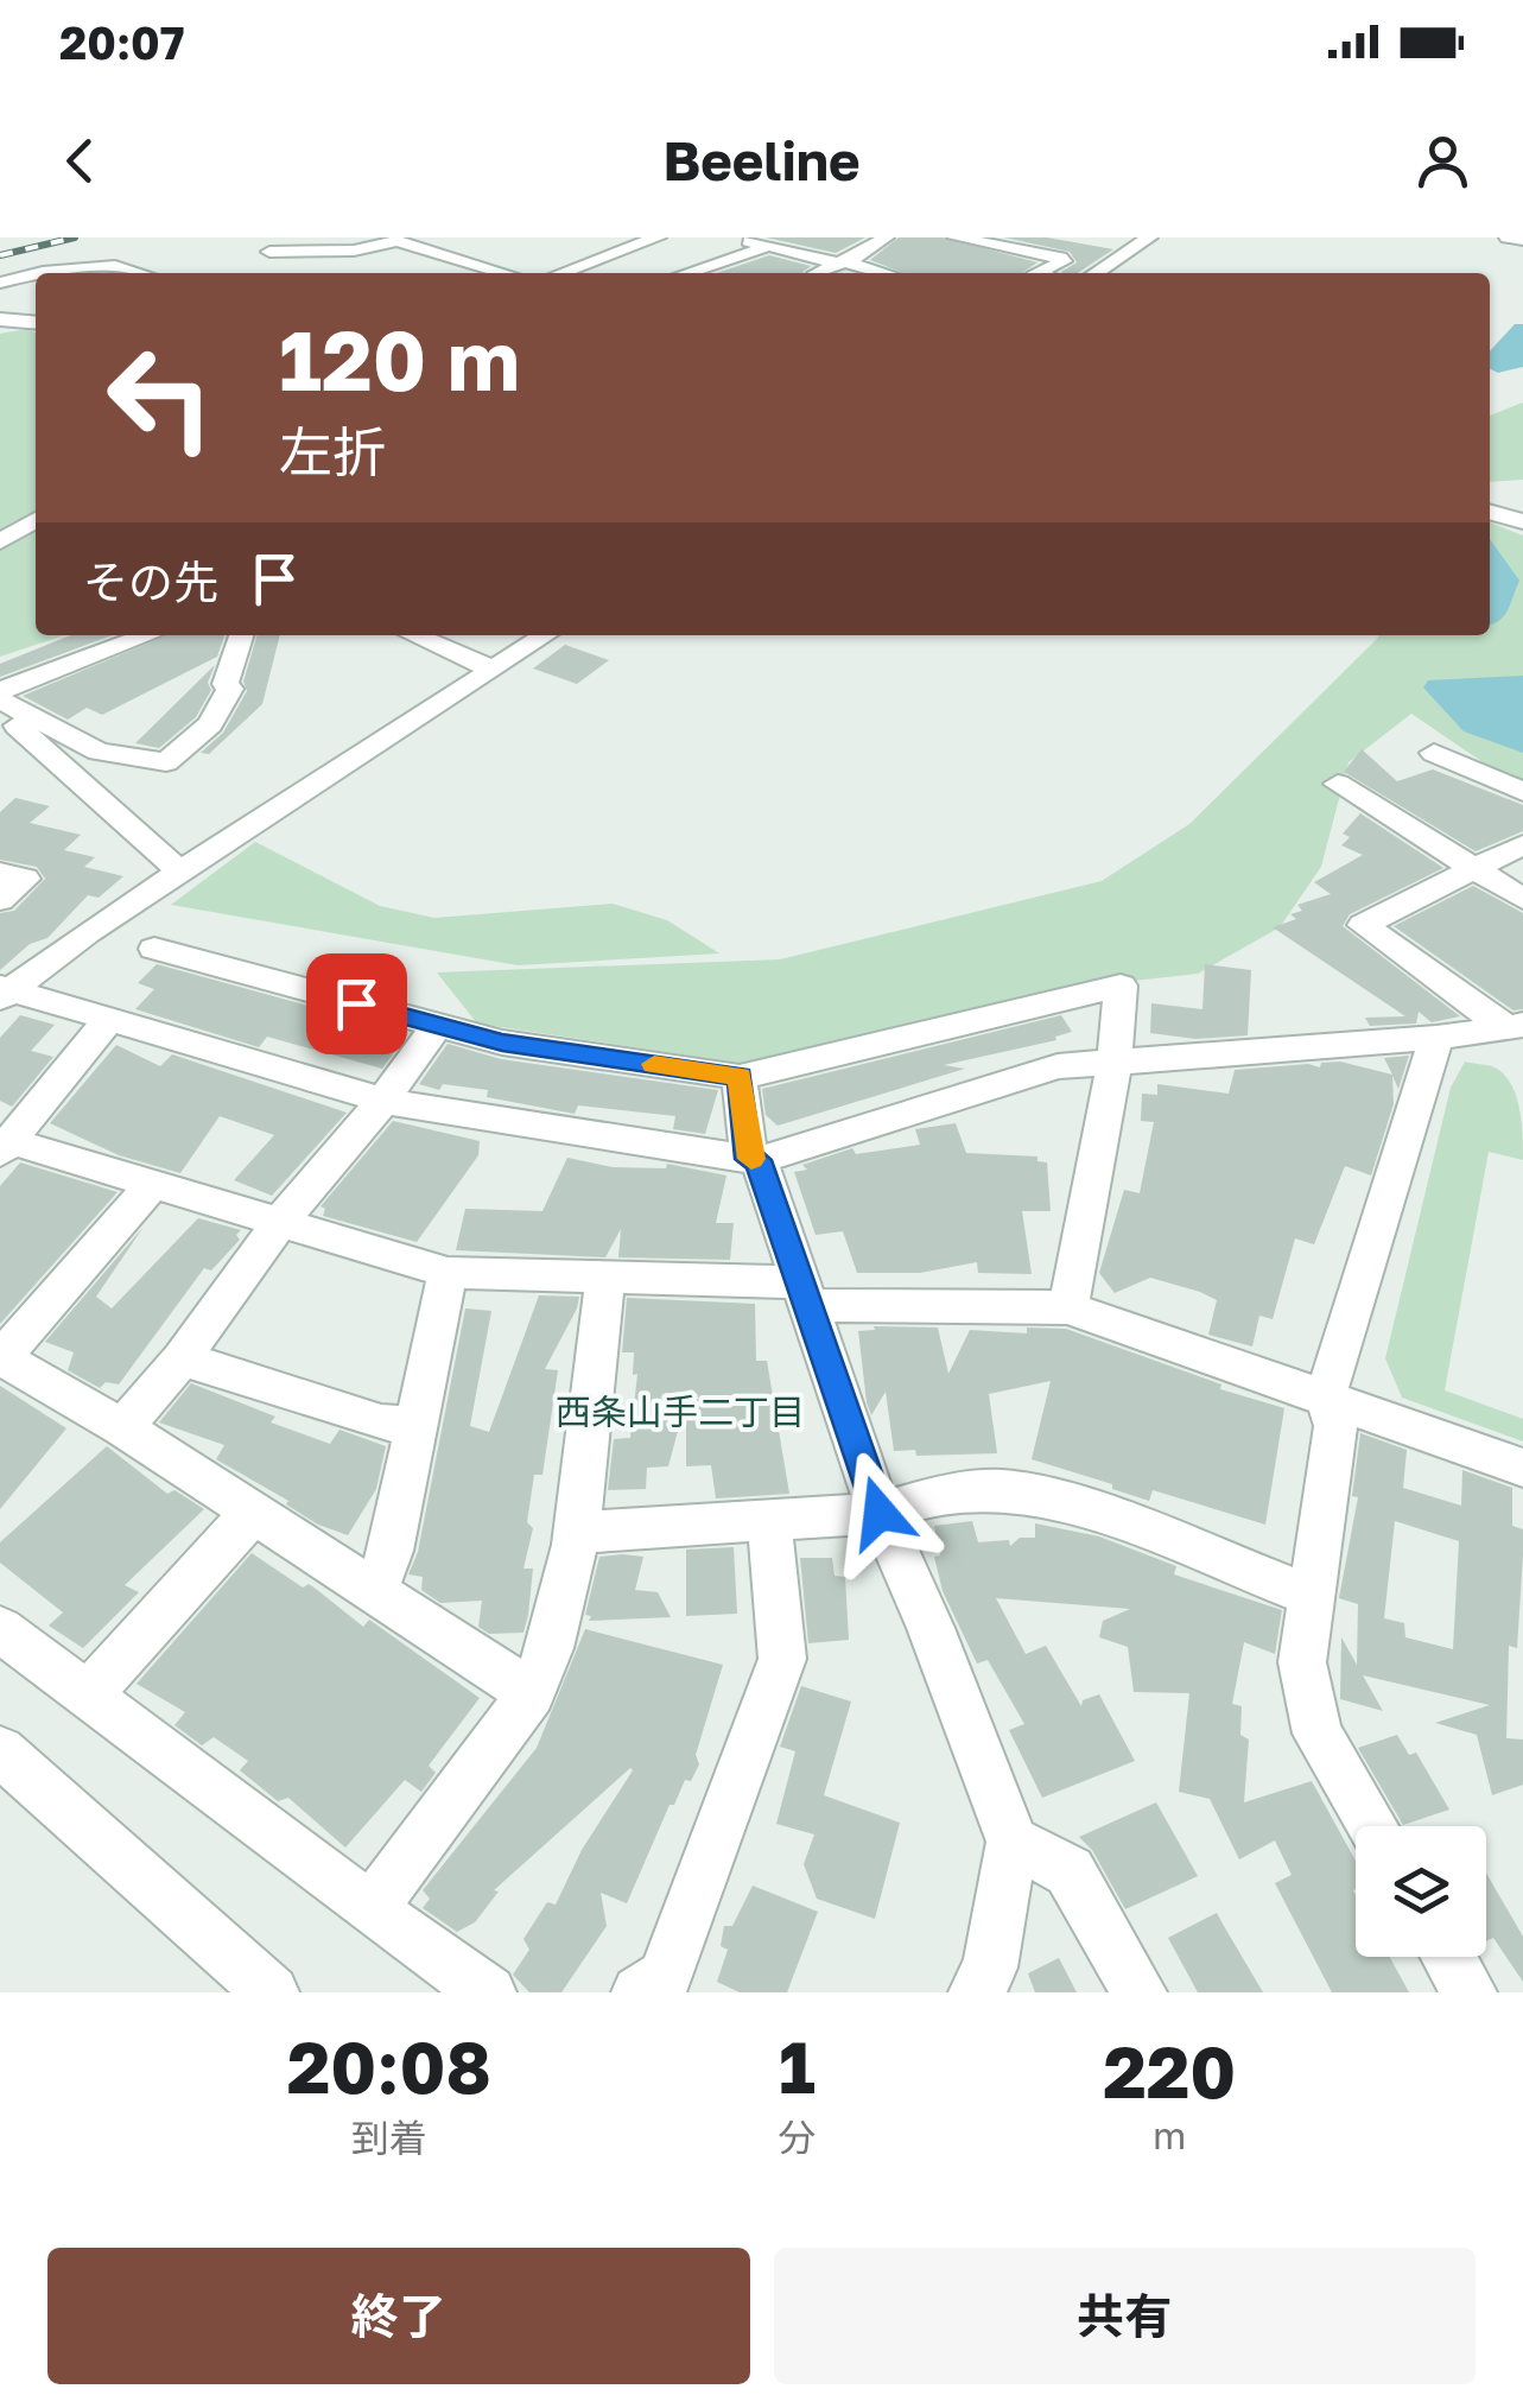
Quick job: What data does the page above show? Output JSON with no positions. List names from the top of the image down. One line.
{"districts":["西条山手二丁目"],"page":{"status":"20:07","header":"Beeline","turn":["120 m","左折"],"then":"その先","eta":["20:08","到着","1","分","220","m"],"buttons":["終了","共有"]}}
